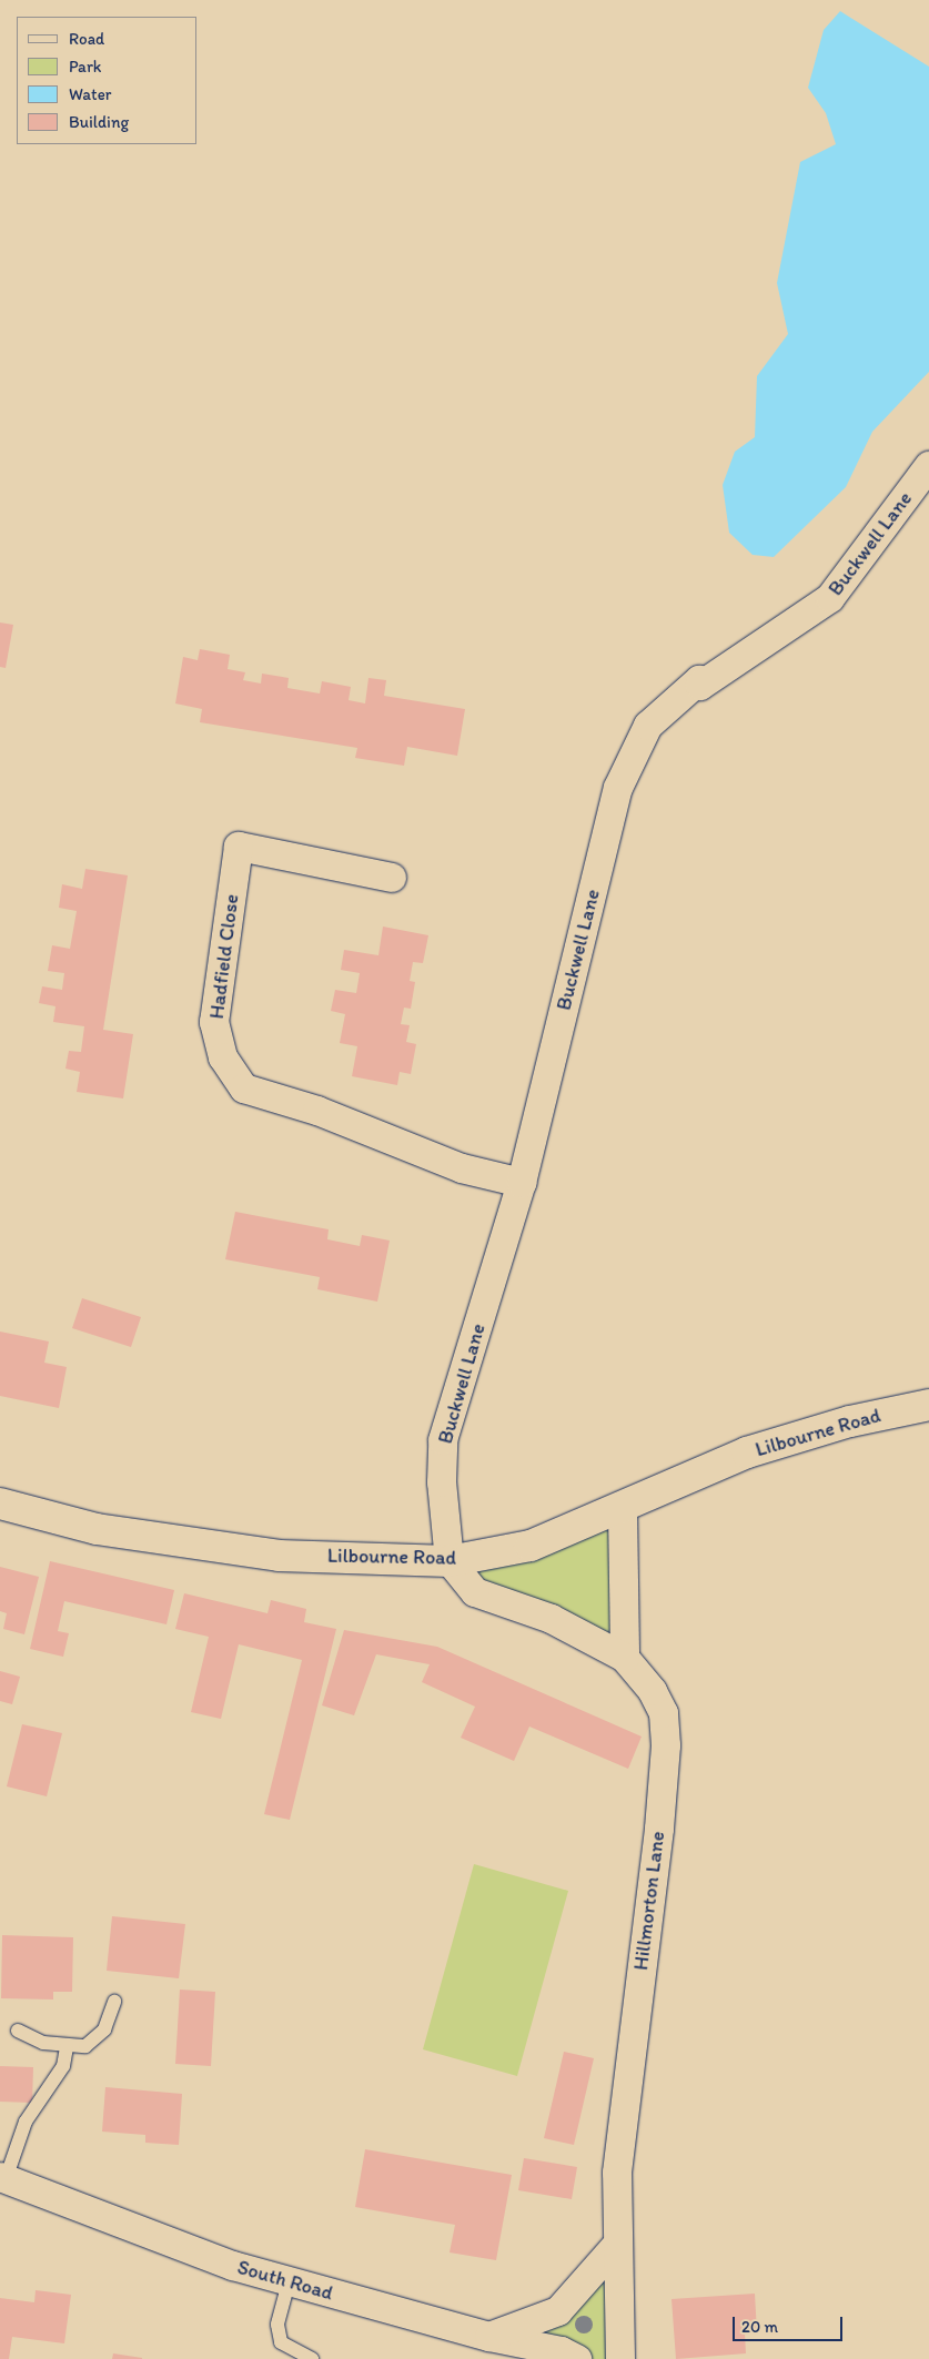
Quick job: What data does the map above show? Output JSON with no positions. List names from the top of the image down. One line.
{"streets":{"street":["Buckwell Lane","Hadfield Close","Lilbourne Road","Hillmorton Lane","South Road"]},"crossings":[["Buckwell Lane","Hadfield Close"],["Buckwell Lane","Lilbourne Road"],["Buckwell Lane","Hillmorton Lane"],["Lilbourne Road","Hillmorton Lane"]],"legend":["Road","Park","Water","Building"],"scale_bar":"20 m"}
